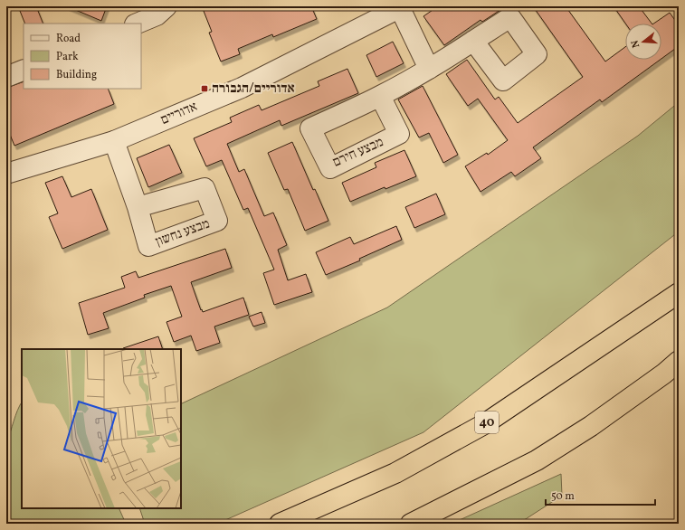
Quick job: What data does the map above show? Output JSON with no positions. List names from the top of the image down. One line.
{"streets":{"highway":["40"],"street":["אדוריים"]},"places":{"transit":["אדוריים/הגבורה"]},"legend":["Road","Park","Building"],"scale_bar":"50 m","north":"left"}
